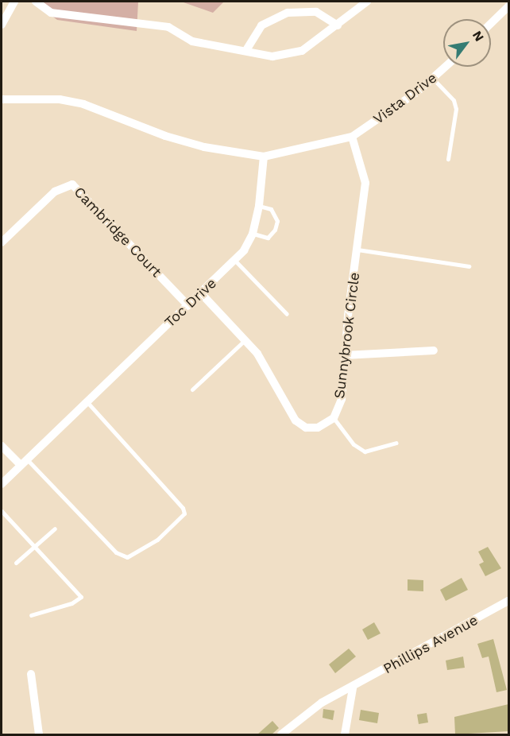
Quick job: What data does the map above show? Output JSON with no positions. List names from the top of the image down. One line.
{"streets":{"street":["Vista Drive","Cambridge Court","Toc Drive","Sunnybrook Circle","Phillips Avenue"]},"crossings":[["Vista Drive","Sunnybrook Circle"],["Cambridge Court","Toc Drive"],["Toc Drive","Sunnybrook Circle"]],"north":"top right"}
